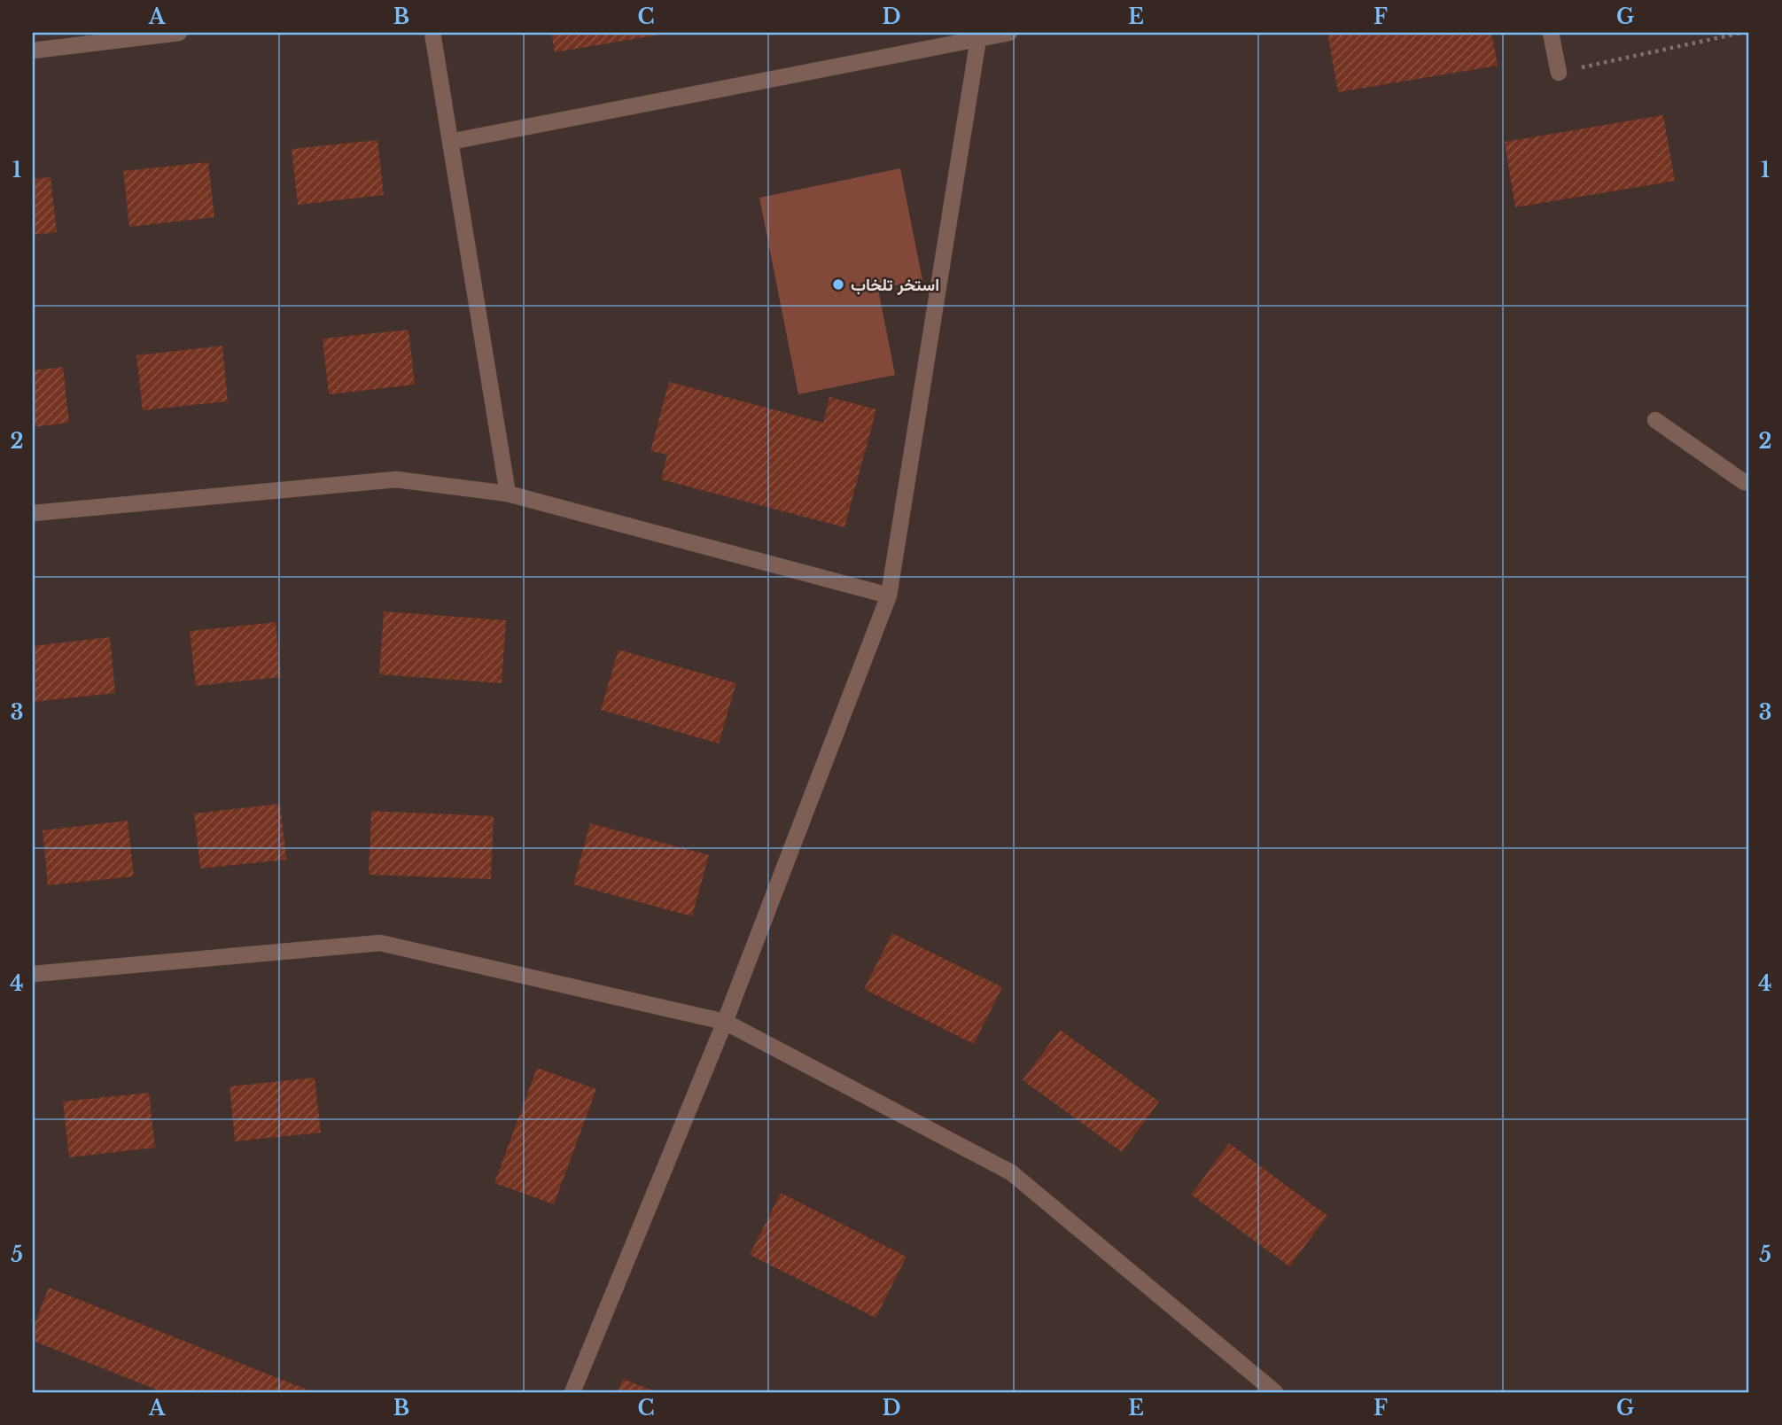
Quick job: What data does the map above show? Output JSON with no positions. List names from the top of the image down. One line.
{"places":["استخر تلخاب"],"grid":{"columns":["A","B","C","D","E","F","G"],"rows":["1","2","3","4","5"]}}
